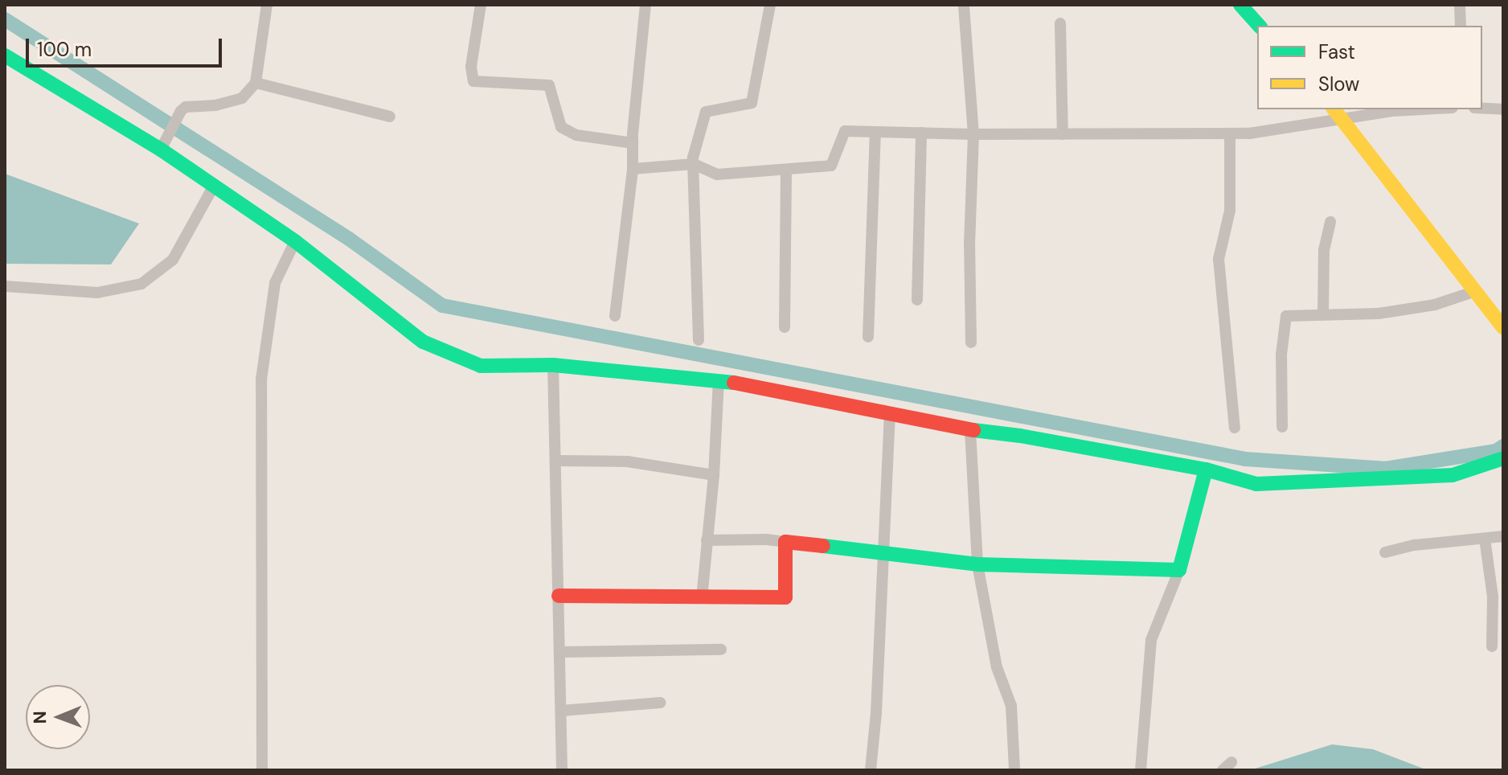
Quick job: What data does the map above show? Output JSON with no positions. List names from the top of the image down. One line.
{"legend":["Fast","Slow"],"scale_bar":"100 m","north":"left"}
